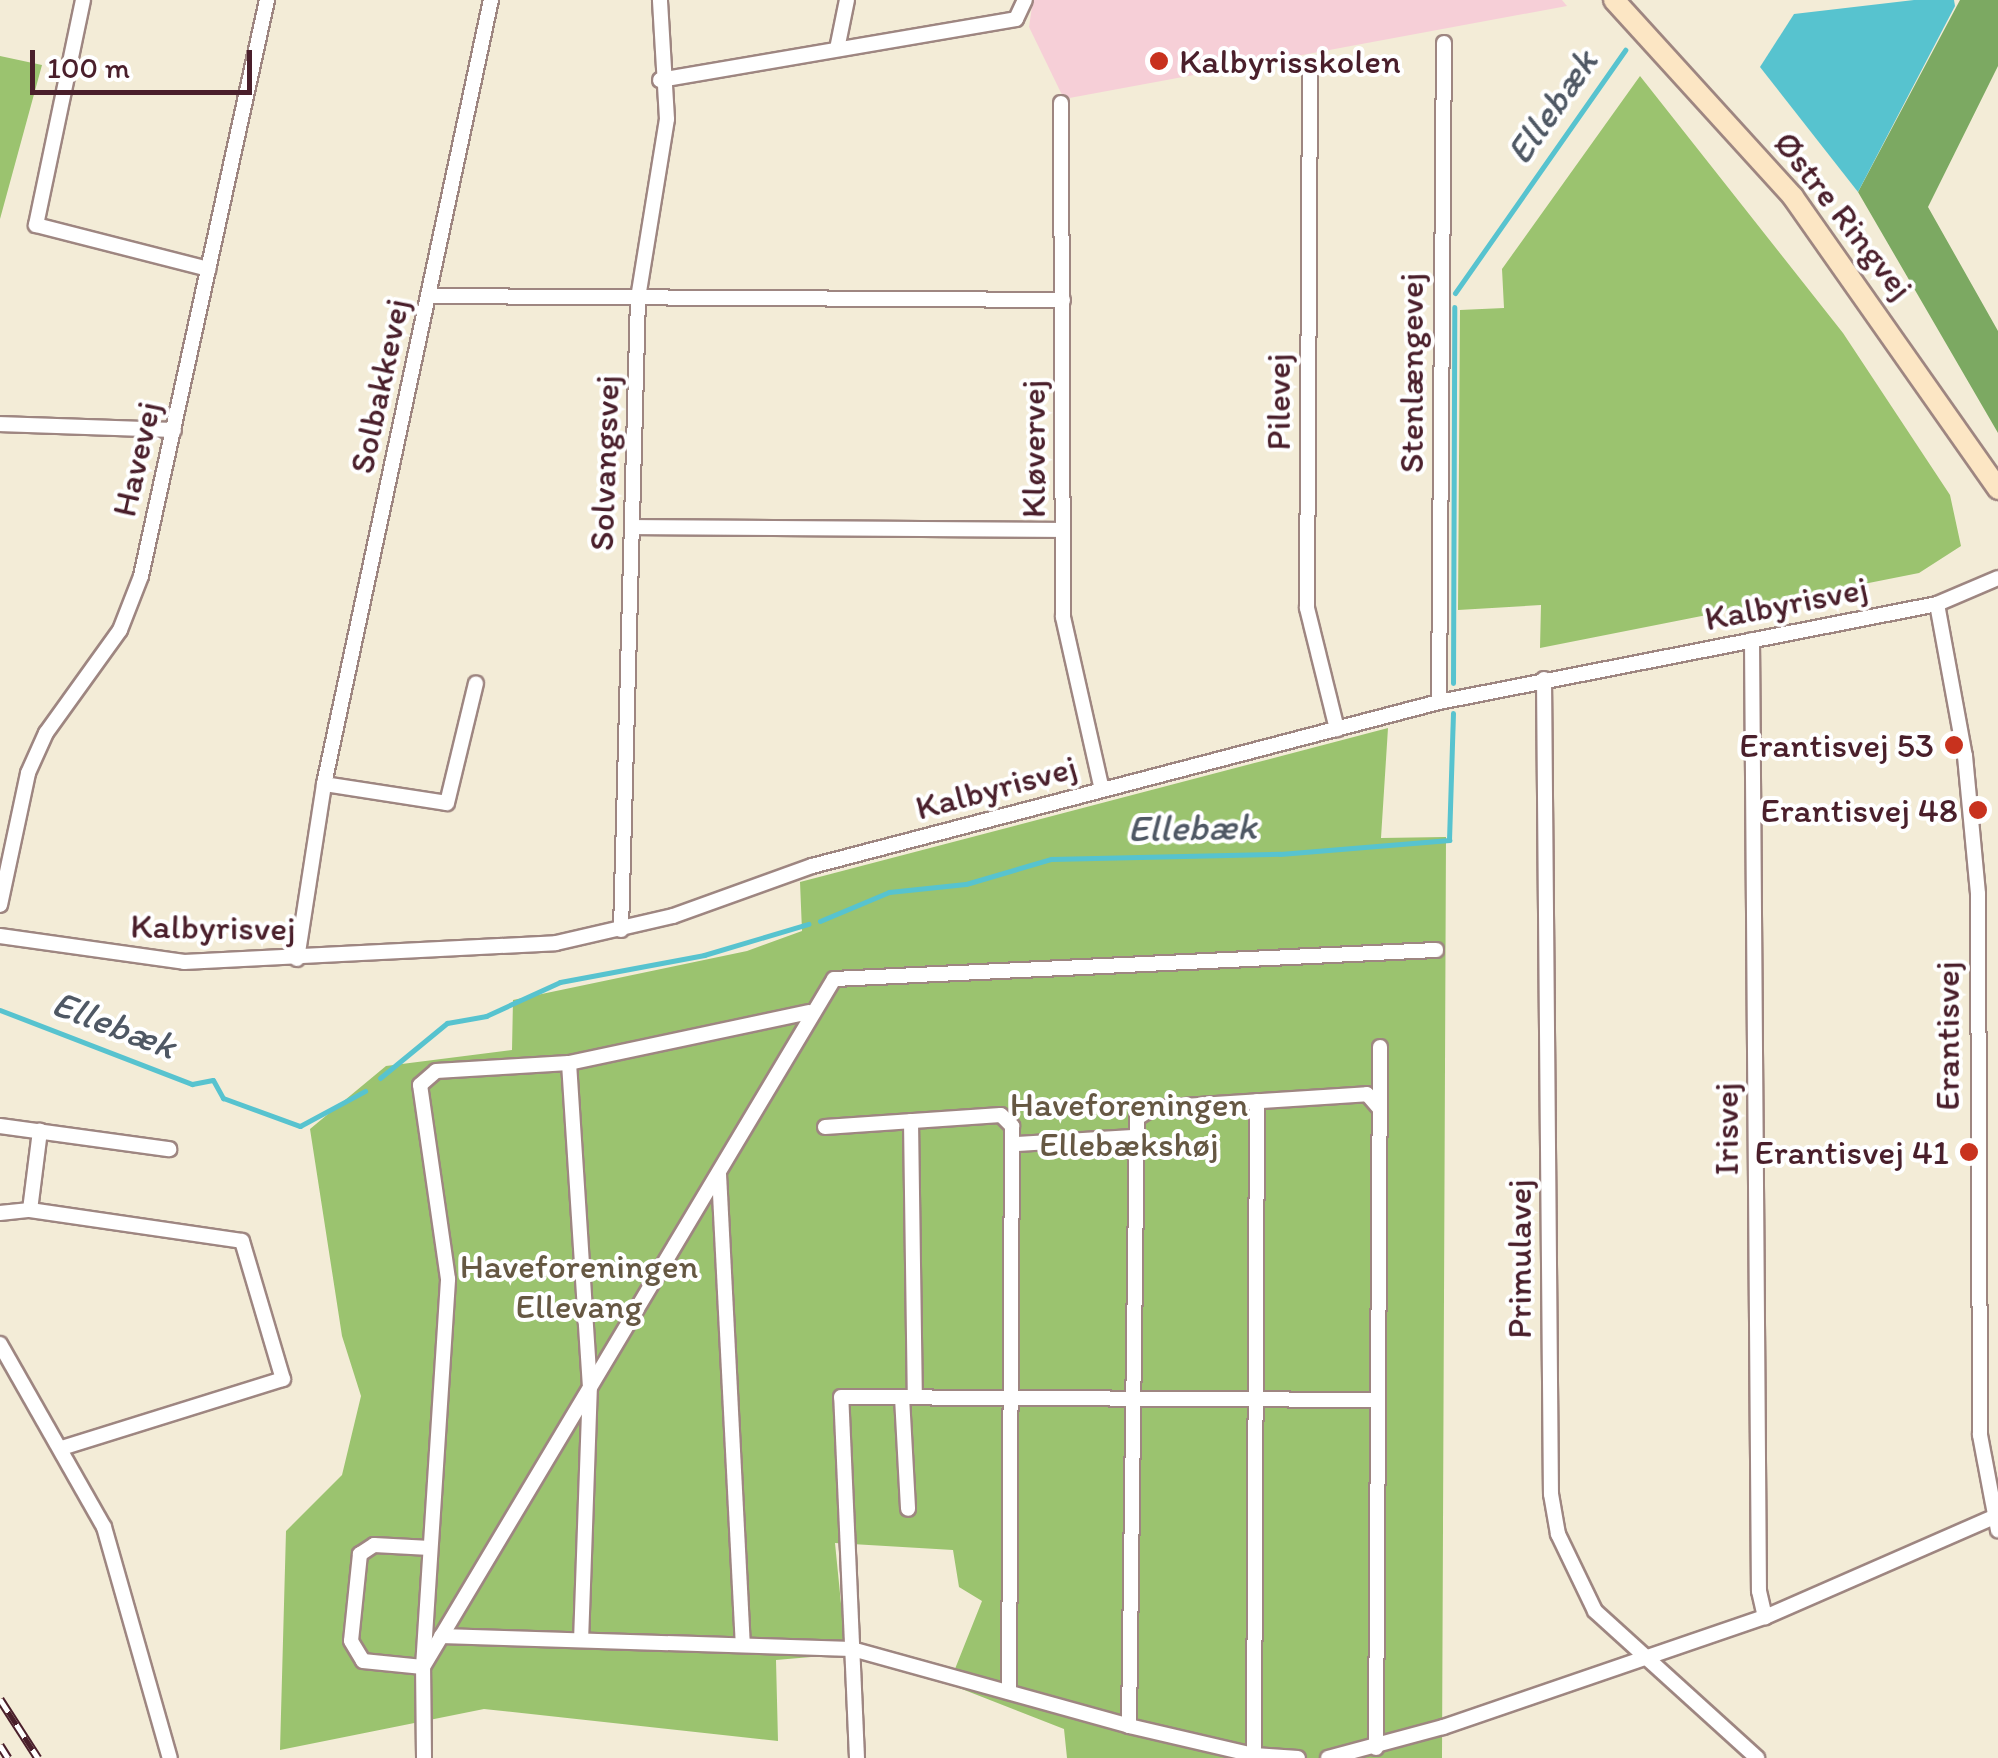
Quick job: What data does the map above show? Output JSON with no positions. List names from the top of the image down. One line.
{"streets":{"street":["Østre Ringvej","Stenlængevej","Solbakkevej","Pilevej","Kløvervej","Havevej","Solvangsvej","Kalbyrisvej","Erantisvej","Irisvej","Primulavej"]},"crossings":[["Stenlængevej","Kalbyrisvej"],["Solbakkevej","Kalbyrisvej"],["Pilevej","Kalbyrisvej"],["Kløvervej","Kalbyrisvej"],["Solvangsvej","Kalbyrisvej"],["Kalbyrisvej","Erantisvej"],["Kalbyrisvej","Irisvej"],["Kalbyrisvej","Primulavej"]],"water":["Ellebæk"],"parks":["Haveforeningen Ellebækshøj","Haveforeningen Ellevang"],"places":["Kalbyrisskolen","Erantisvej 53","Erantisvej 48","Erantisvej 41"],"scale_bar":"100 m"}
